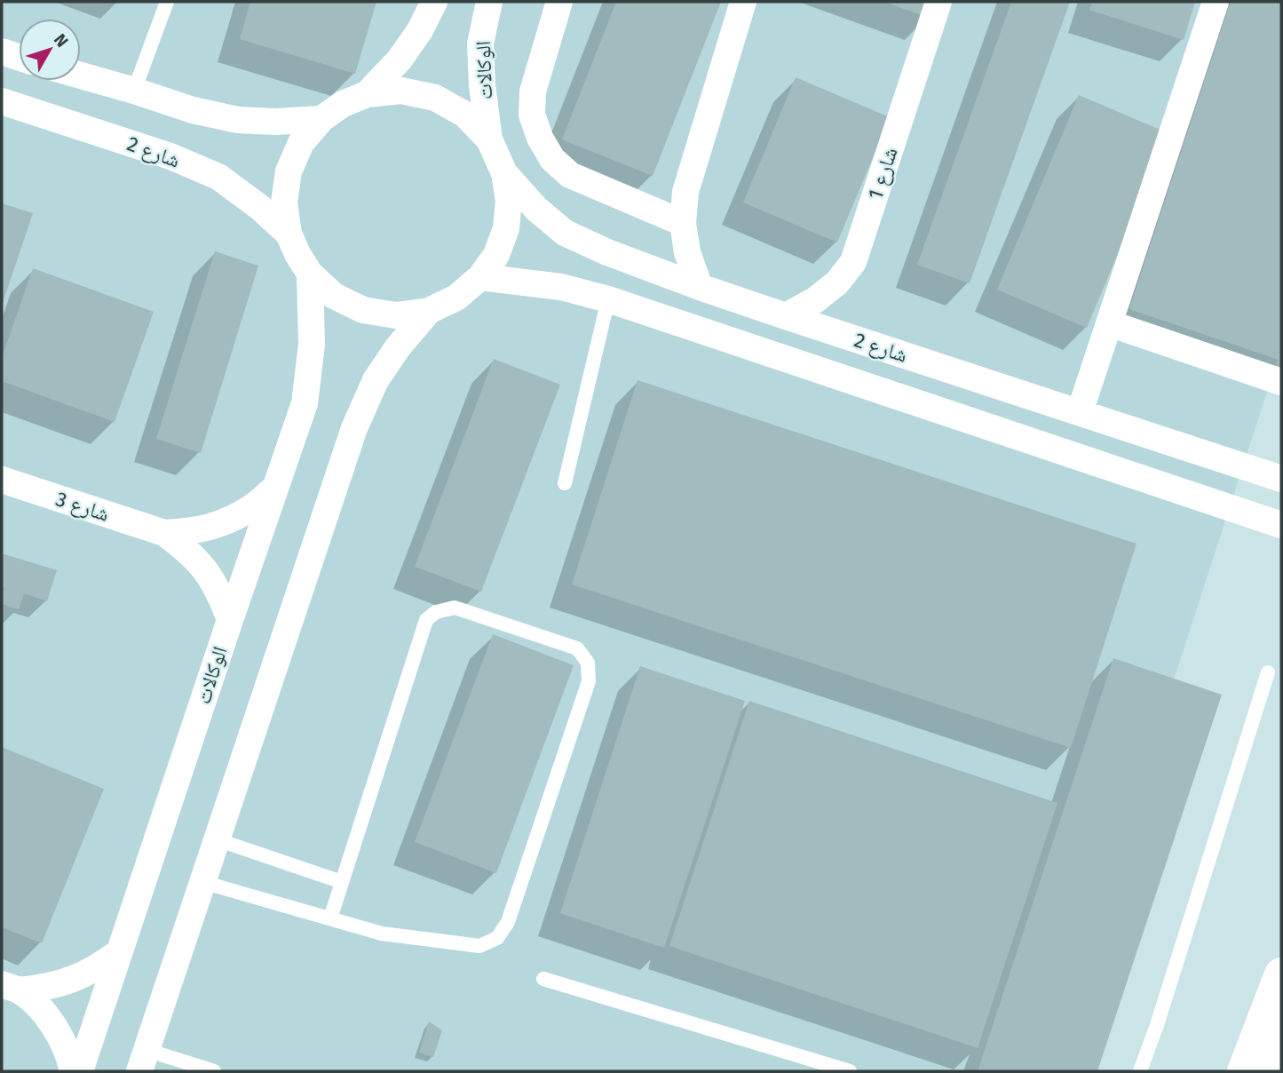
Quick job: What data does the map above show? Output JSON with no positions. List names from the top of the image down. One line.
{"streets":{"street":["الوكالات","شارع 2","شارع 1","شارع 3"]},"crossings":[["الوكالات","شارع 3"],["شارع 2","شارع 1"]],"north":"top right"}
